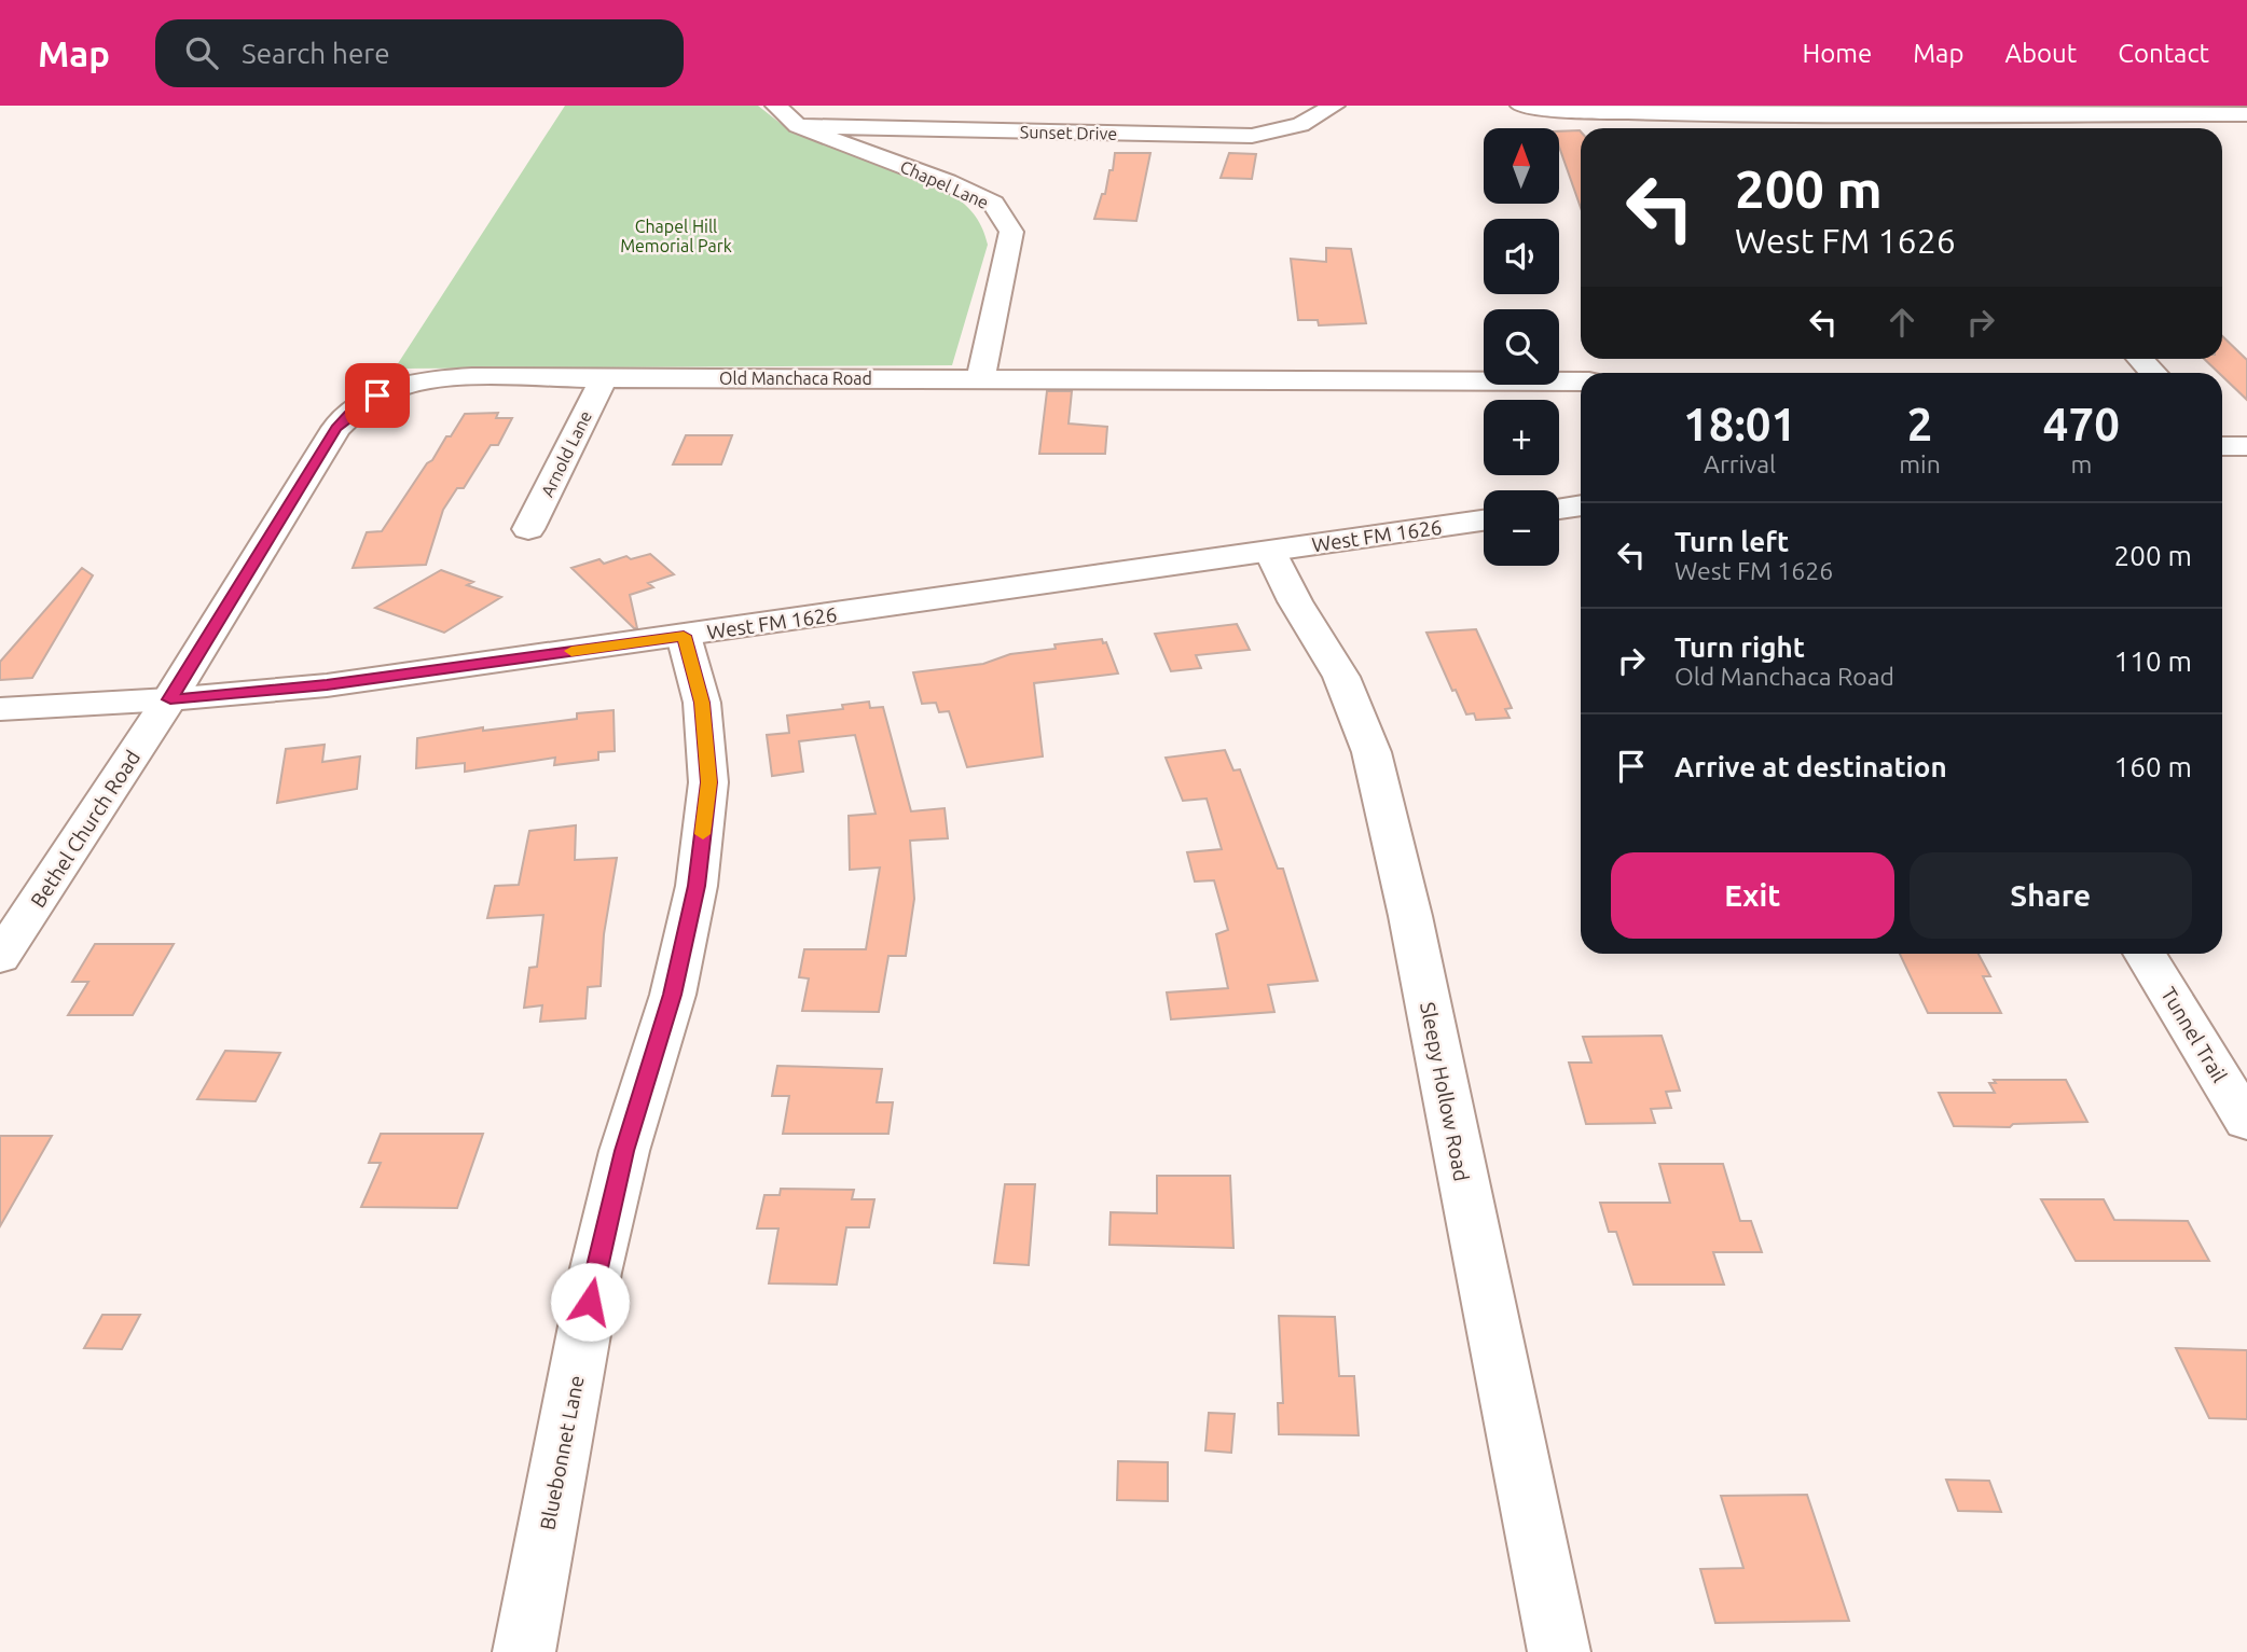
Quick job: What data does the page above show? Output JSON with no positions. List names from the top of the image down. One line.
{"streets":{"street":["Sunset Drive","Chapel Lane","Old Manchaca Road","Arnold Lane","West FM 1626","Bethel Church Road","Tunnel Trail","Sleepy Hollow Road","Bluebonnet Lane"]},"crossings":[["Sunset Drive","Chapel Lane"],["Chapel Lane","Old Manchaca Road"],["Old Manchaca Road","Arnold Lane"],["Old Manchaca Road","West FM 1626"],["Old Manchaca Road","Bethel Church Road"],["West FM 1626","Bethel Church Road"],["West FM 1626","Sleepy Hollow Road"],["West FM 1626","Bluebonnet Lane"]],"parks":["Chapel Hill Memorial Park"],"north":"top","page":{"header":"Map","search":"Search here","nav":["Home","Map","About","Contact"],"map_buttons":["+","−"],"turn":["200 m","West FM 1626"],"eta":["18:01","Arrival","2","min","470","m"],"list":[{"name":"Turn left","note":"West FM 1626","value":"200 m"},{"name":"Turn right","note":"Old Manchaca Road","value":"110 m"},{"name":"Arrive at destination","value":"160 m"}],"buttons":["Exit","Share"]}}
